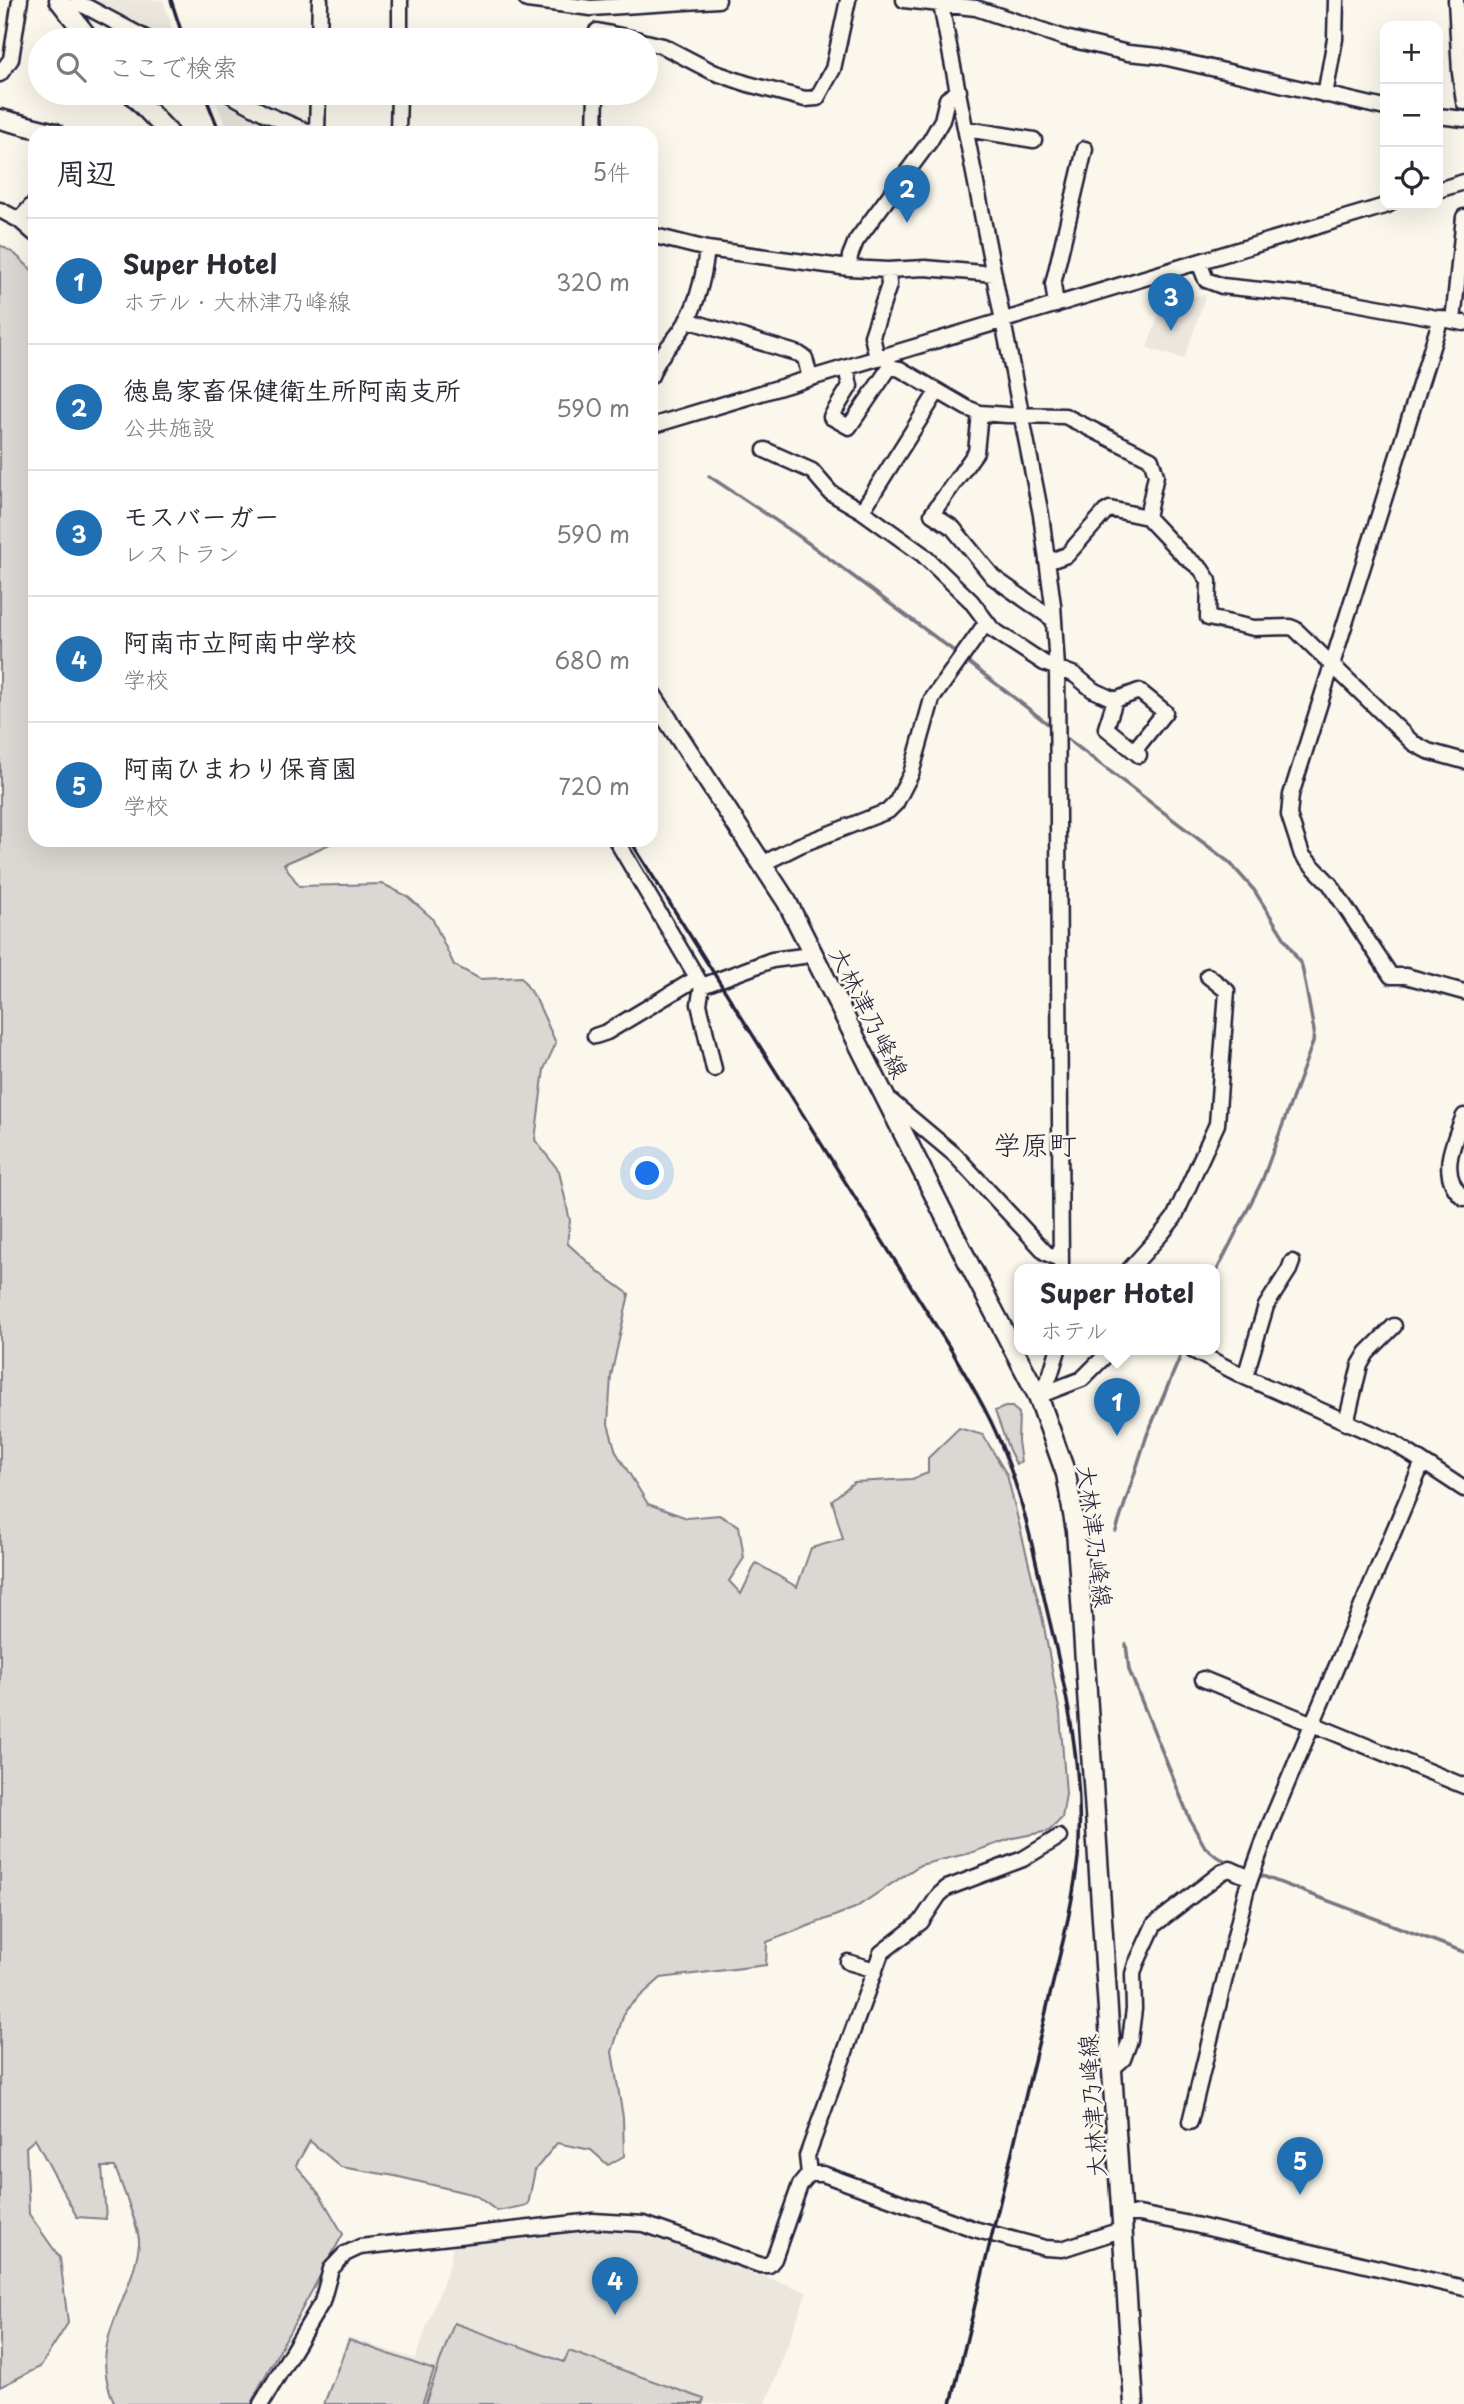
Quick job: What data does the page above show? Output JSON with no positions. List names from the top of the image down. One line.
{"streets":{"main road":["大林津乃峰線"]},"districts":["学原町"],"page":{"map_buttons":["+","−"],"search":"ここで検索","heading":["周辺","5件"],"pins":["2","3","1","5","4"],"list":[{"mark":"1","name":"Super Hotel","note":"ホテル · 大林津乃峰線","value":"320 m"},{"mark":"2","name":"徳島家畜保健衛生所阿南支所","note":"公共施設","value":"590 m"},{"mark":"3","name":"モスバーガー","note":"レストラン","value":"590 m"},{"mark":"4","name":"阿南市立阿南中学校","note":"学校","value":"680 m"},{"mark":"5","name":"阿南ひまわり保育園","note":"学校","value":"720 m"}],"popup":["Super Hotel","ホテル"]}}
